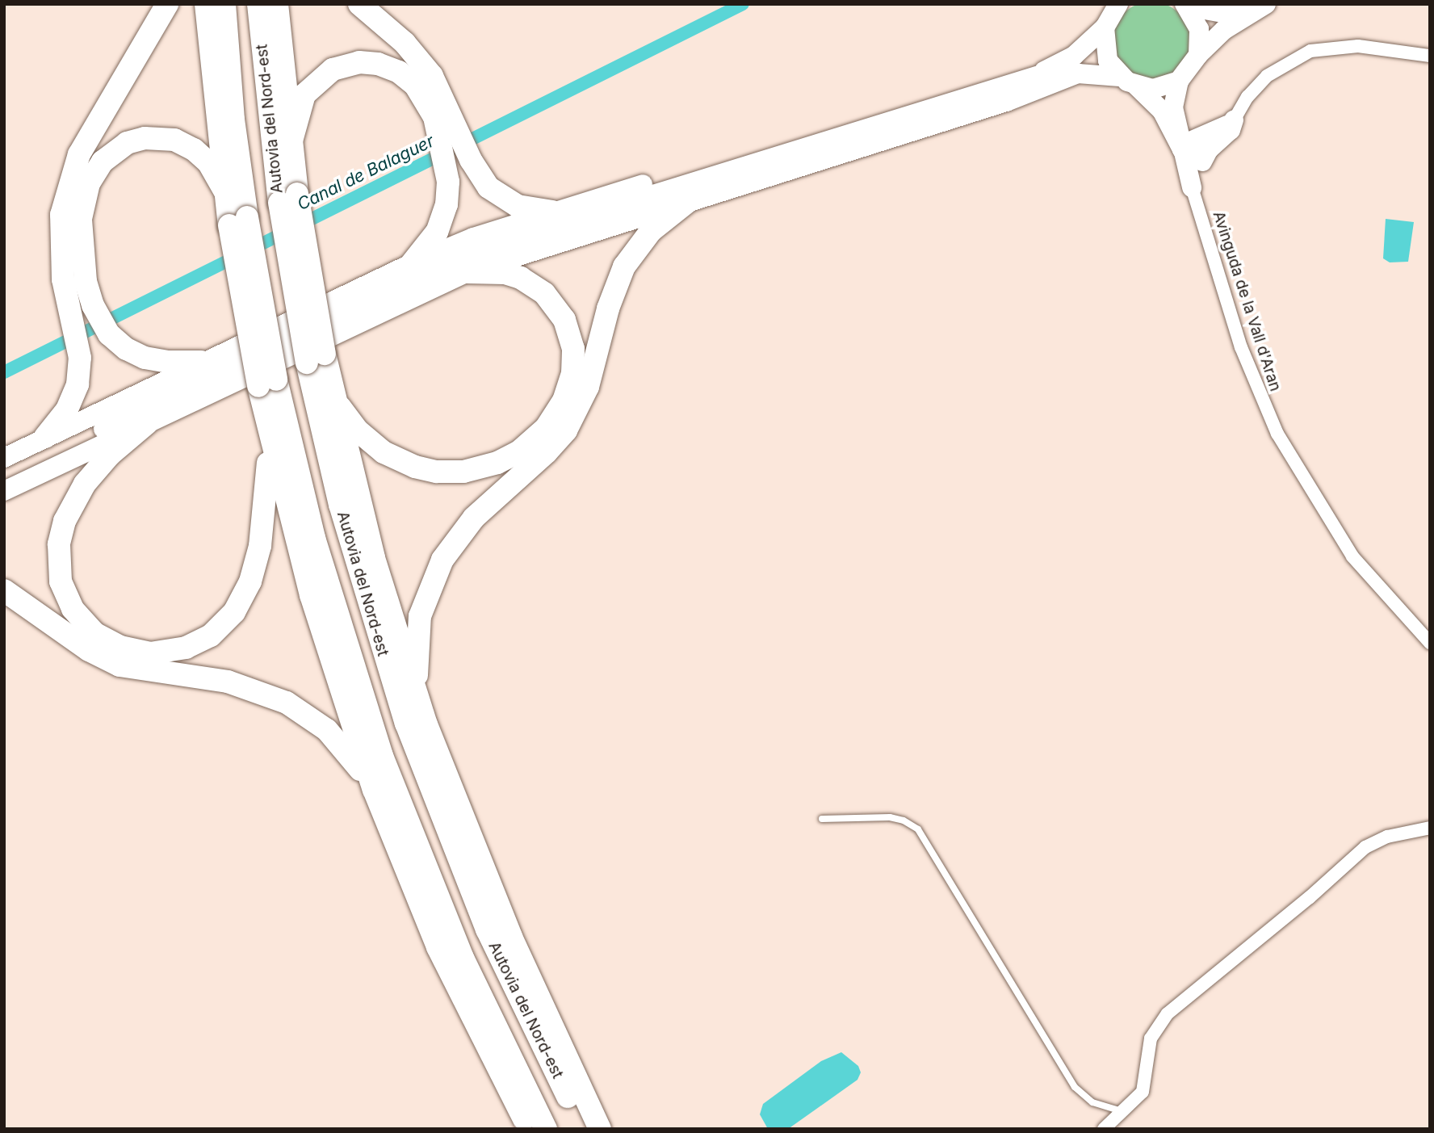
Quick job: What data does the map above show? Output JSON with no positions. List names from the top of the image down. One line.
{"streets":{"highway":["Autovia del Nord-est"],"street":["Avinguda de la Vall d'Aran"]},"water":["Canal de Balaguer"]}
